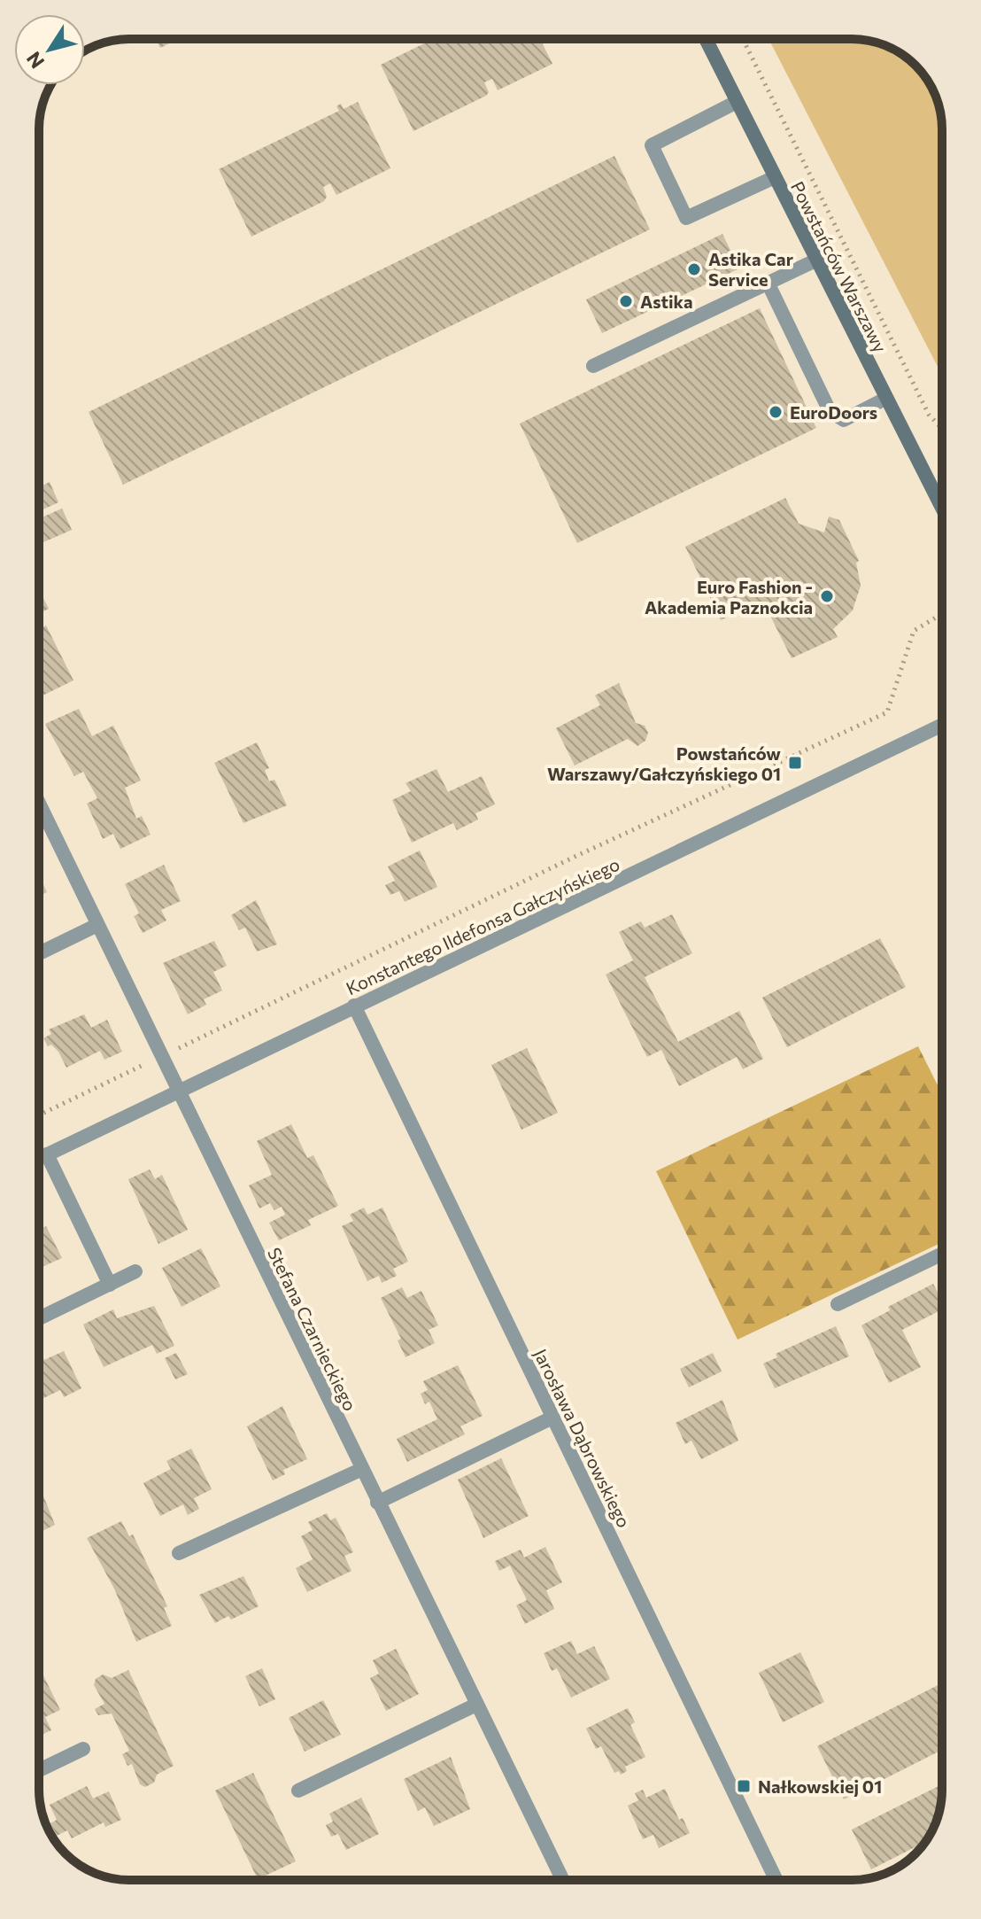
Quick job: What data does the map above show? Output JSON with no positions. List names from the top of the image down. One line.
{"streets":{"main road":["Powstańców Warszawy"],"street":["Konstantego Ildefonsa Gałczyńskiego","Stefana Czarnieckiego","Jarosława Dąbrowskiego"]},"crossings":[["Konstantego Ildefonsa Gałczyńskiego","Stefana Czarnieckiego"],["Konstantego Ildefonsa Gałczyńskiego","Jarosława Dąbrowskiego"]],"places":{"other":["Astika Car Service","Astika","EuroDoors","Euro Fashion - Akademia Paznokcia"],"transit":["Powstańców Warszawy/Gałczyńskiego 01","Nałkowskiej 01"]},"north":"bottom left"}
